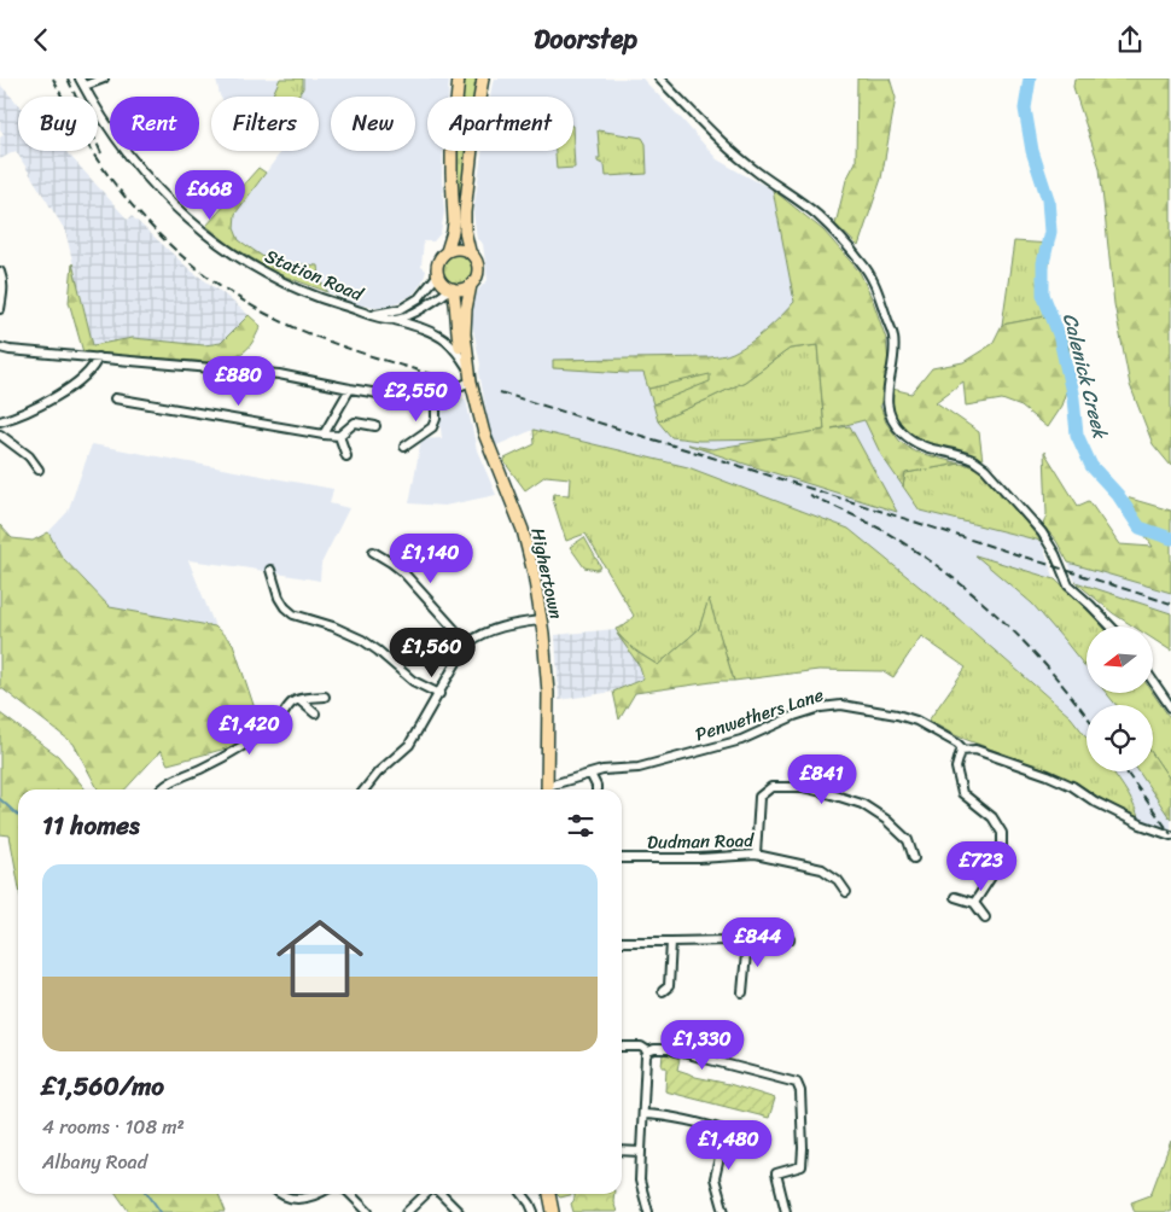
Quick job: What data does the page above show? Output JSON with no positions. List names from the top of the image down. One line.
{"streets":{"highway":["Highertown"],"street":["Station Road","Penwethers Lane","Dudman Road"]},"crossings":[["Station Road","Highertown"]],"water":["Calenick Creek"],"north":"left","page":{"header":"Doorstep","chip":["Buy","Rent","Filters","New","Apartment"],"price":["£668","£880","£2,550","£1,140","£1,560","£1,420","£841","£723","£844","£1,330","£1,480"],"heading":"11 homes","list":[{"name":"£1,560/mo","note":"4 rooms · 108 m² · Albany Road"}]}}
